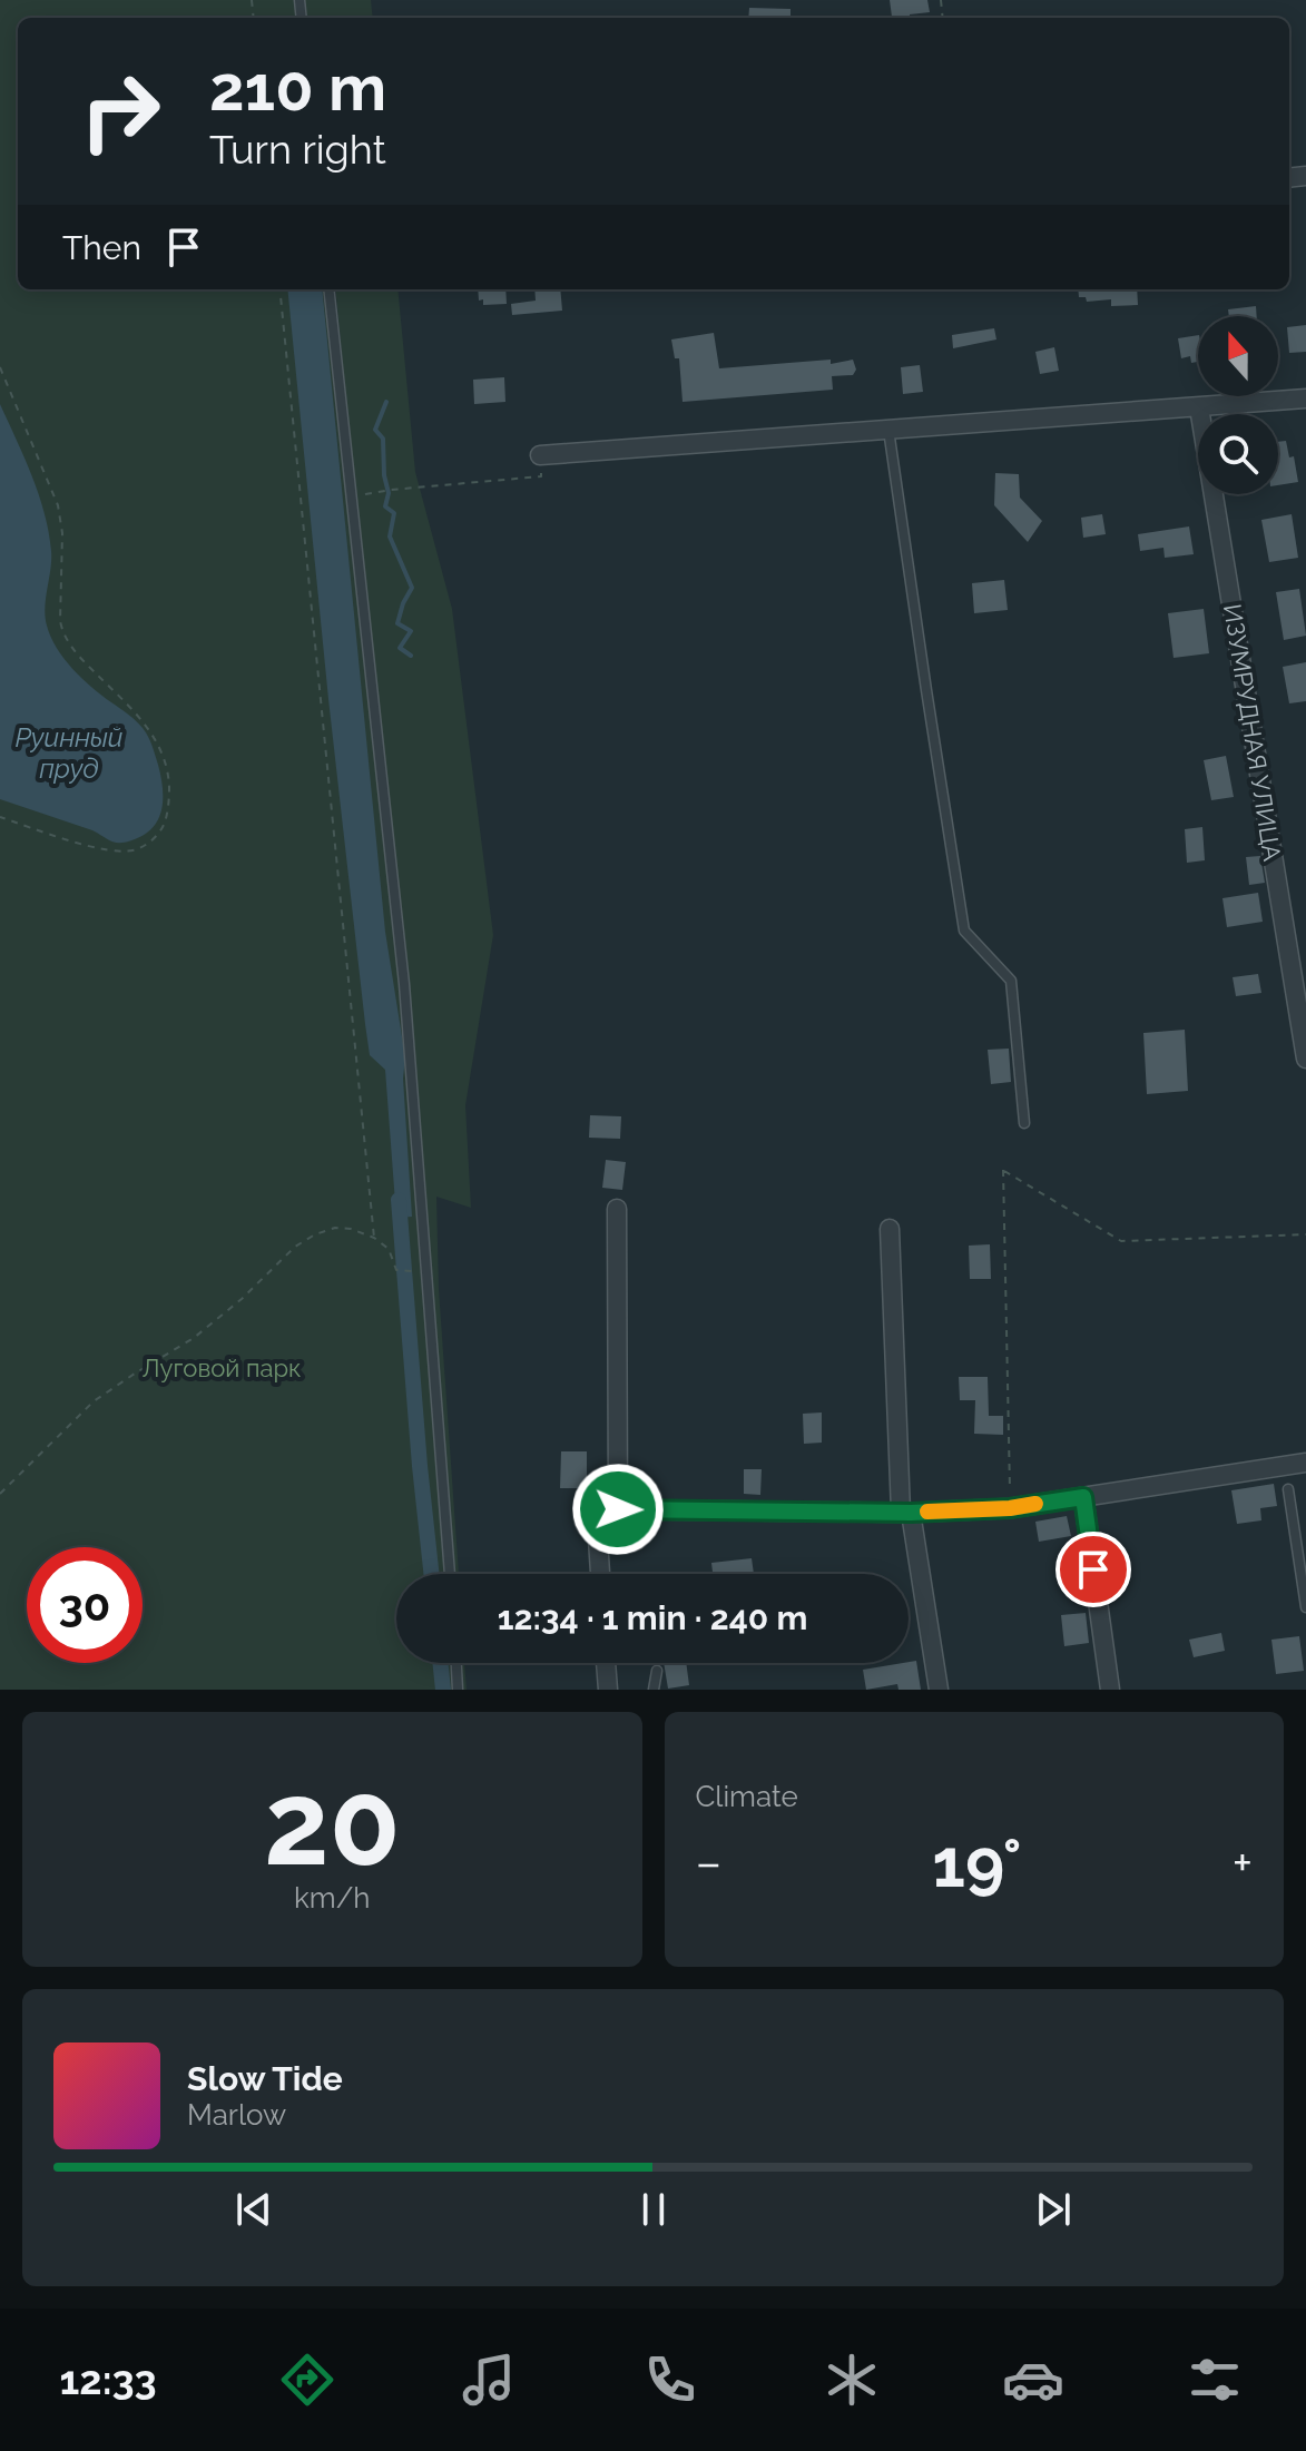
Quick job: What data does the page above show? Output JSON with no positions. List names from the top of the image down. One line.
{"streets":{"street":["ИЗУМРУДНАЯ УЛИЦА"]},"water":["Руинный пруд"],"parks":["Луговой парк"],"north":"top","page":{"turn":["210 m","Turn right"],"then":"Then","limit":"30","trip":"12:34 · 1 min · 240 m","tile":[["20","km/h"],"Climate"],"heat":["−","19°","+"],"song":["Slow Tide","Marlow"],"tabs":"12:33"}}
